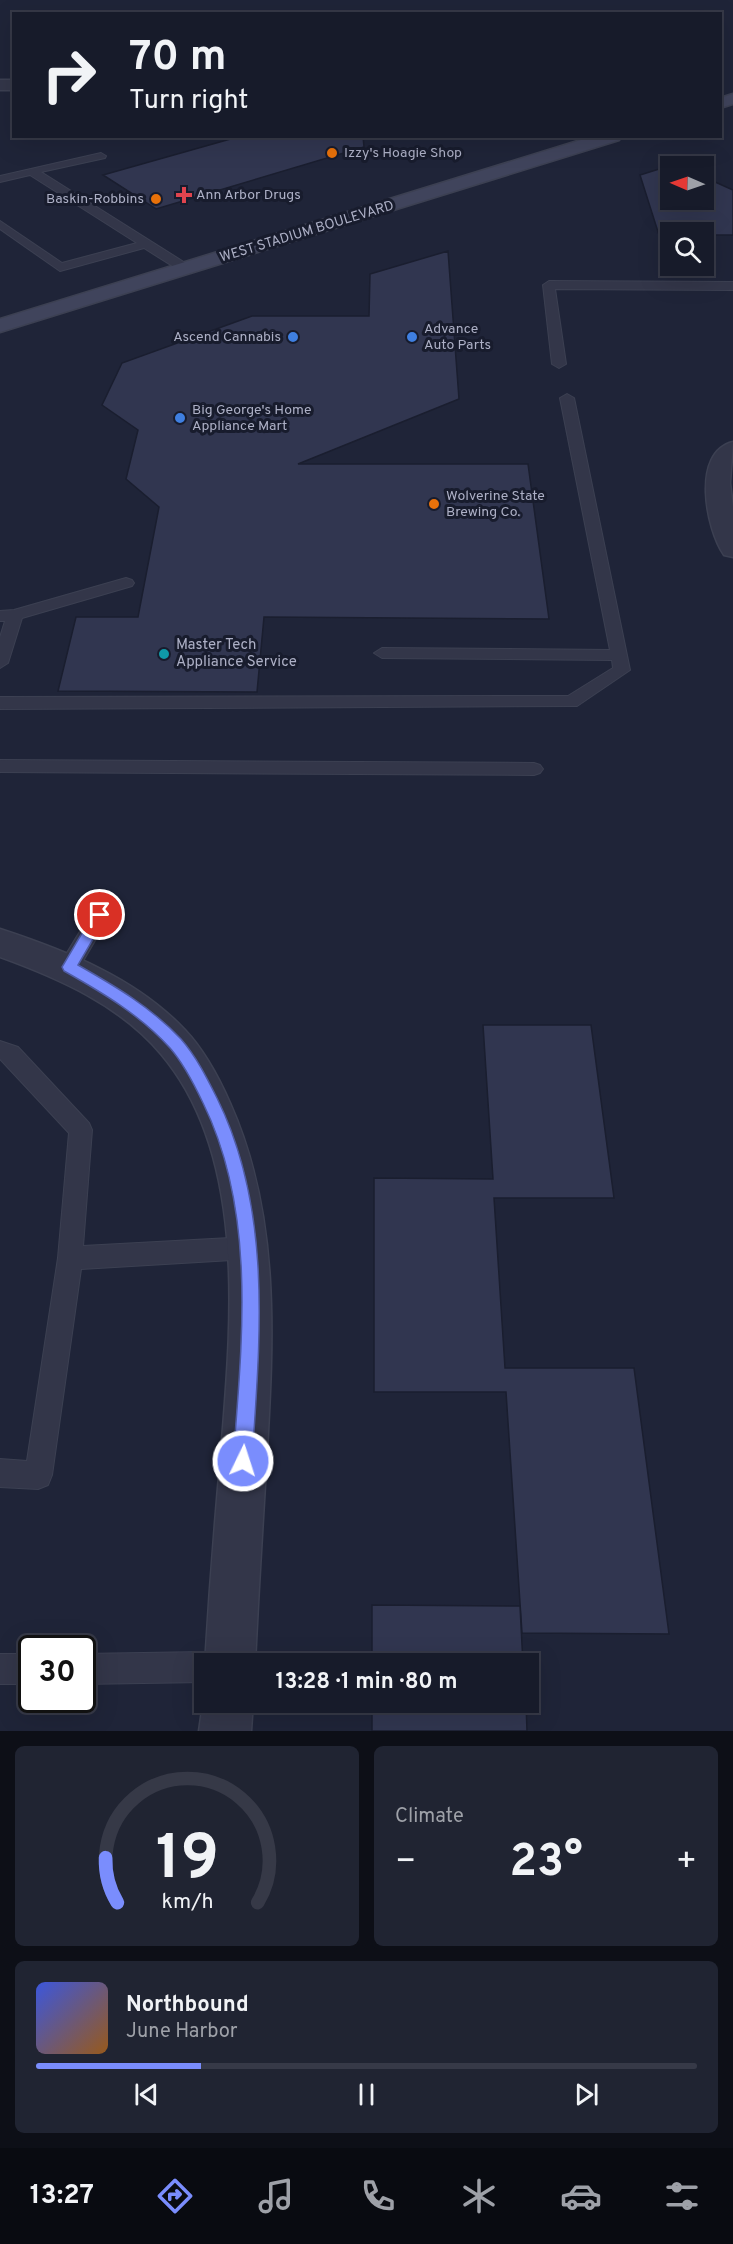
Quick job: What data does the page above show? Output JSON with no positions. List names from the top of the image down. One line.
{"streets":{"main road":["WEST STADIUM BOULEVARD"]},"places":{"other":["Izzy's Hoagie Shop","Baskin-Robbins","Ascend Cannabis","Advance Auto Parts","Big George's Home Appliance Mart","Wolverine State Brewing Co.","Master Tech Appliance Service"],"health":["Ann Arbor Drugs"]},"north":"left","page":{"turn":["70 m","Turn right"],"limit":"30","trip":"13:28 · 1 min · 80 m","tile":"Climate","heat":["−","23°","+"],"song":["Northbound","June Harbor"],"tabs":"13:27","gauge":["19","km/h"]}}
